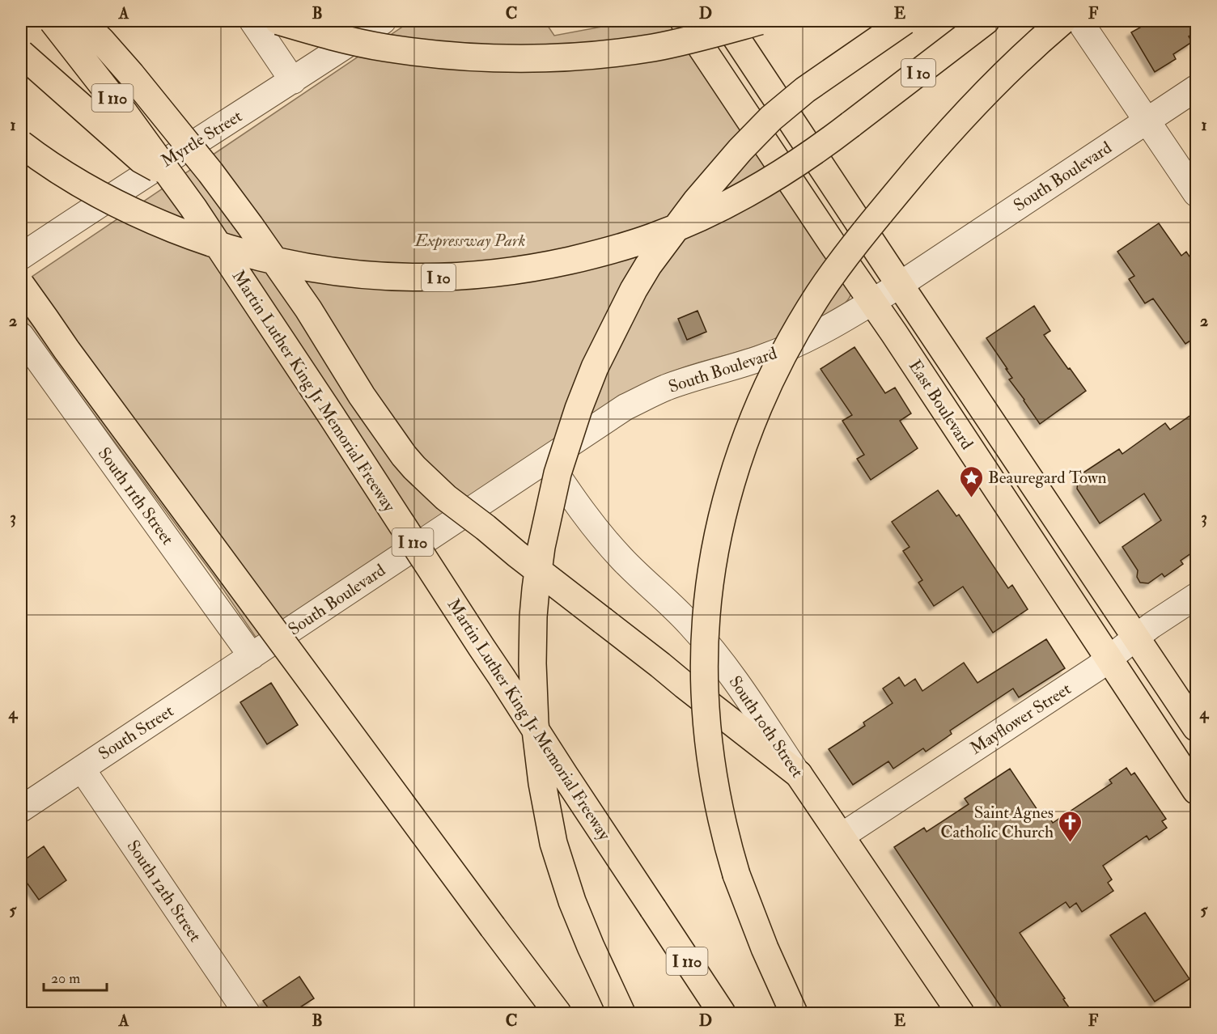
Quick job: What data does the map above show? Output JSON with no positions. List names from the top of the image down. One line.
{"streets":{"main road":["I 10","I 110","Martin Luther King Jr Memorial Freeway","East Boulevard","South 10th Street"],"street":["Myrtle Street","South Boulevard","South 11th Street","Mayflower Street","South Street","South 12th Street"]},"crossings":[["South Boulevard","East Boulevard"],["South Boulevard","South 11th Street"],["South Boulevard","South 10th Street"],["South Boulevard","South Street"],["East Boulevard","Mayflower Street"],["South 11th Street","South Street"],["Mayflower Street","South 10th Street"],["South Street","South 12th Street"]],"parks":["Expressway Park"],"places":{"place":["Beauregard Town"],"church":["Saint Agnes Catholic Church"]},"scale_bar":"20 m","grid":{"columns":["A","B","C","D","E","F"],"rows":["1","2","3","4","5"]}}
